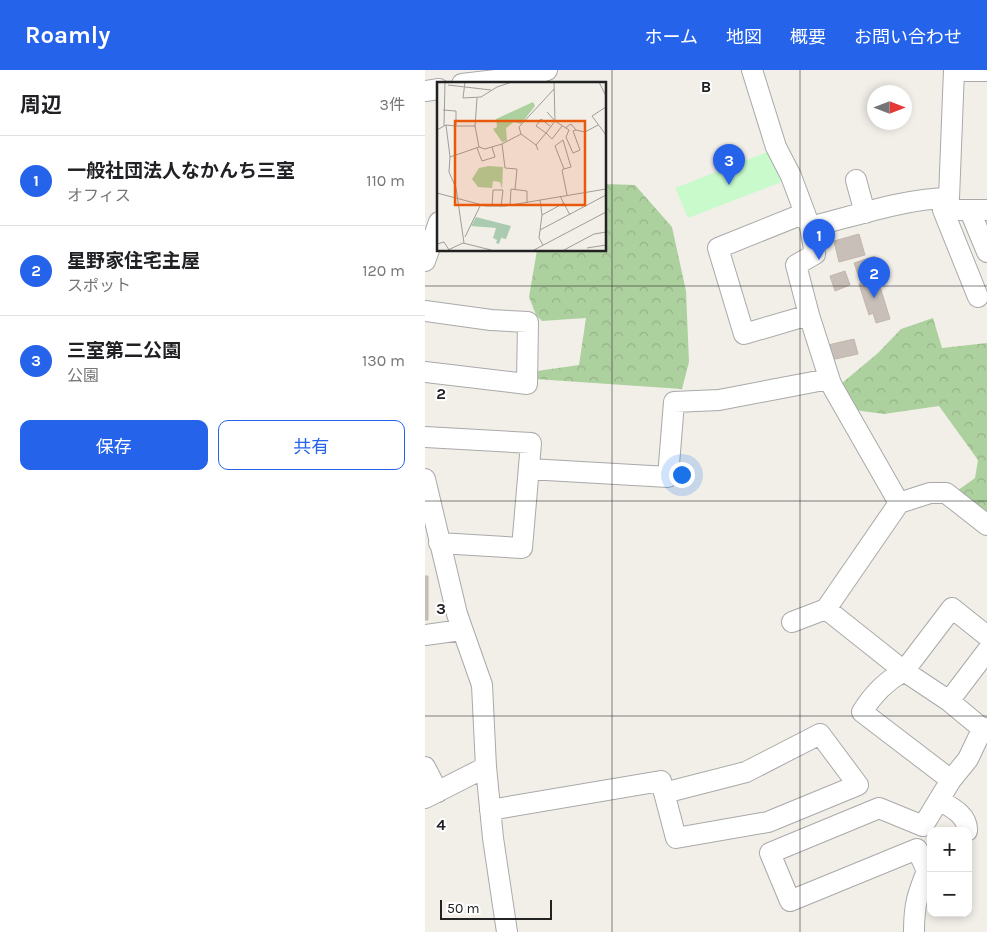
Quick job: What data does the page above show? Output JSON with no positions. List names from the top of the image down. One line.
{"scale_bar":"50 m","north":"right","page":{"header":"Roamly","nav":["ホーム","地図","概要","お問い合わせ"],"heading":["周辺","3件"],"list":[{"mark":"1","name":"一般社団法人なかんち三室","note":"オフィス","value":"110 m"},{"mark":"2","name":"星野家住宅主屋","note":"スポット","value":"120 m"},{"mark":"3","name":"三室第二公園","note":"公園","value":"130 m"}],"pins":["3","1","2"],"buttons":["保存","共有"],"map_buttons":["+","−"],"scale":"50 m"},"grid":{"columns":["B"],"rows":["2","3","4"]}}
